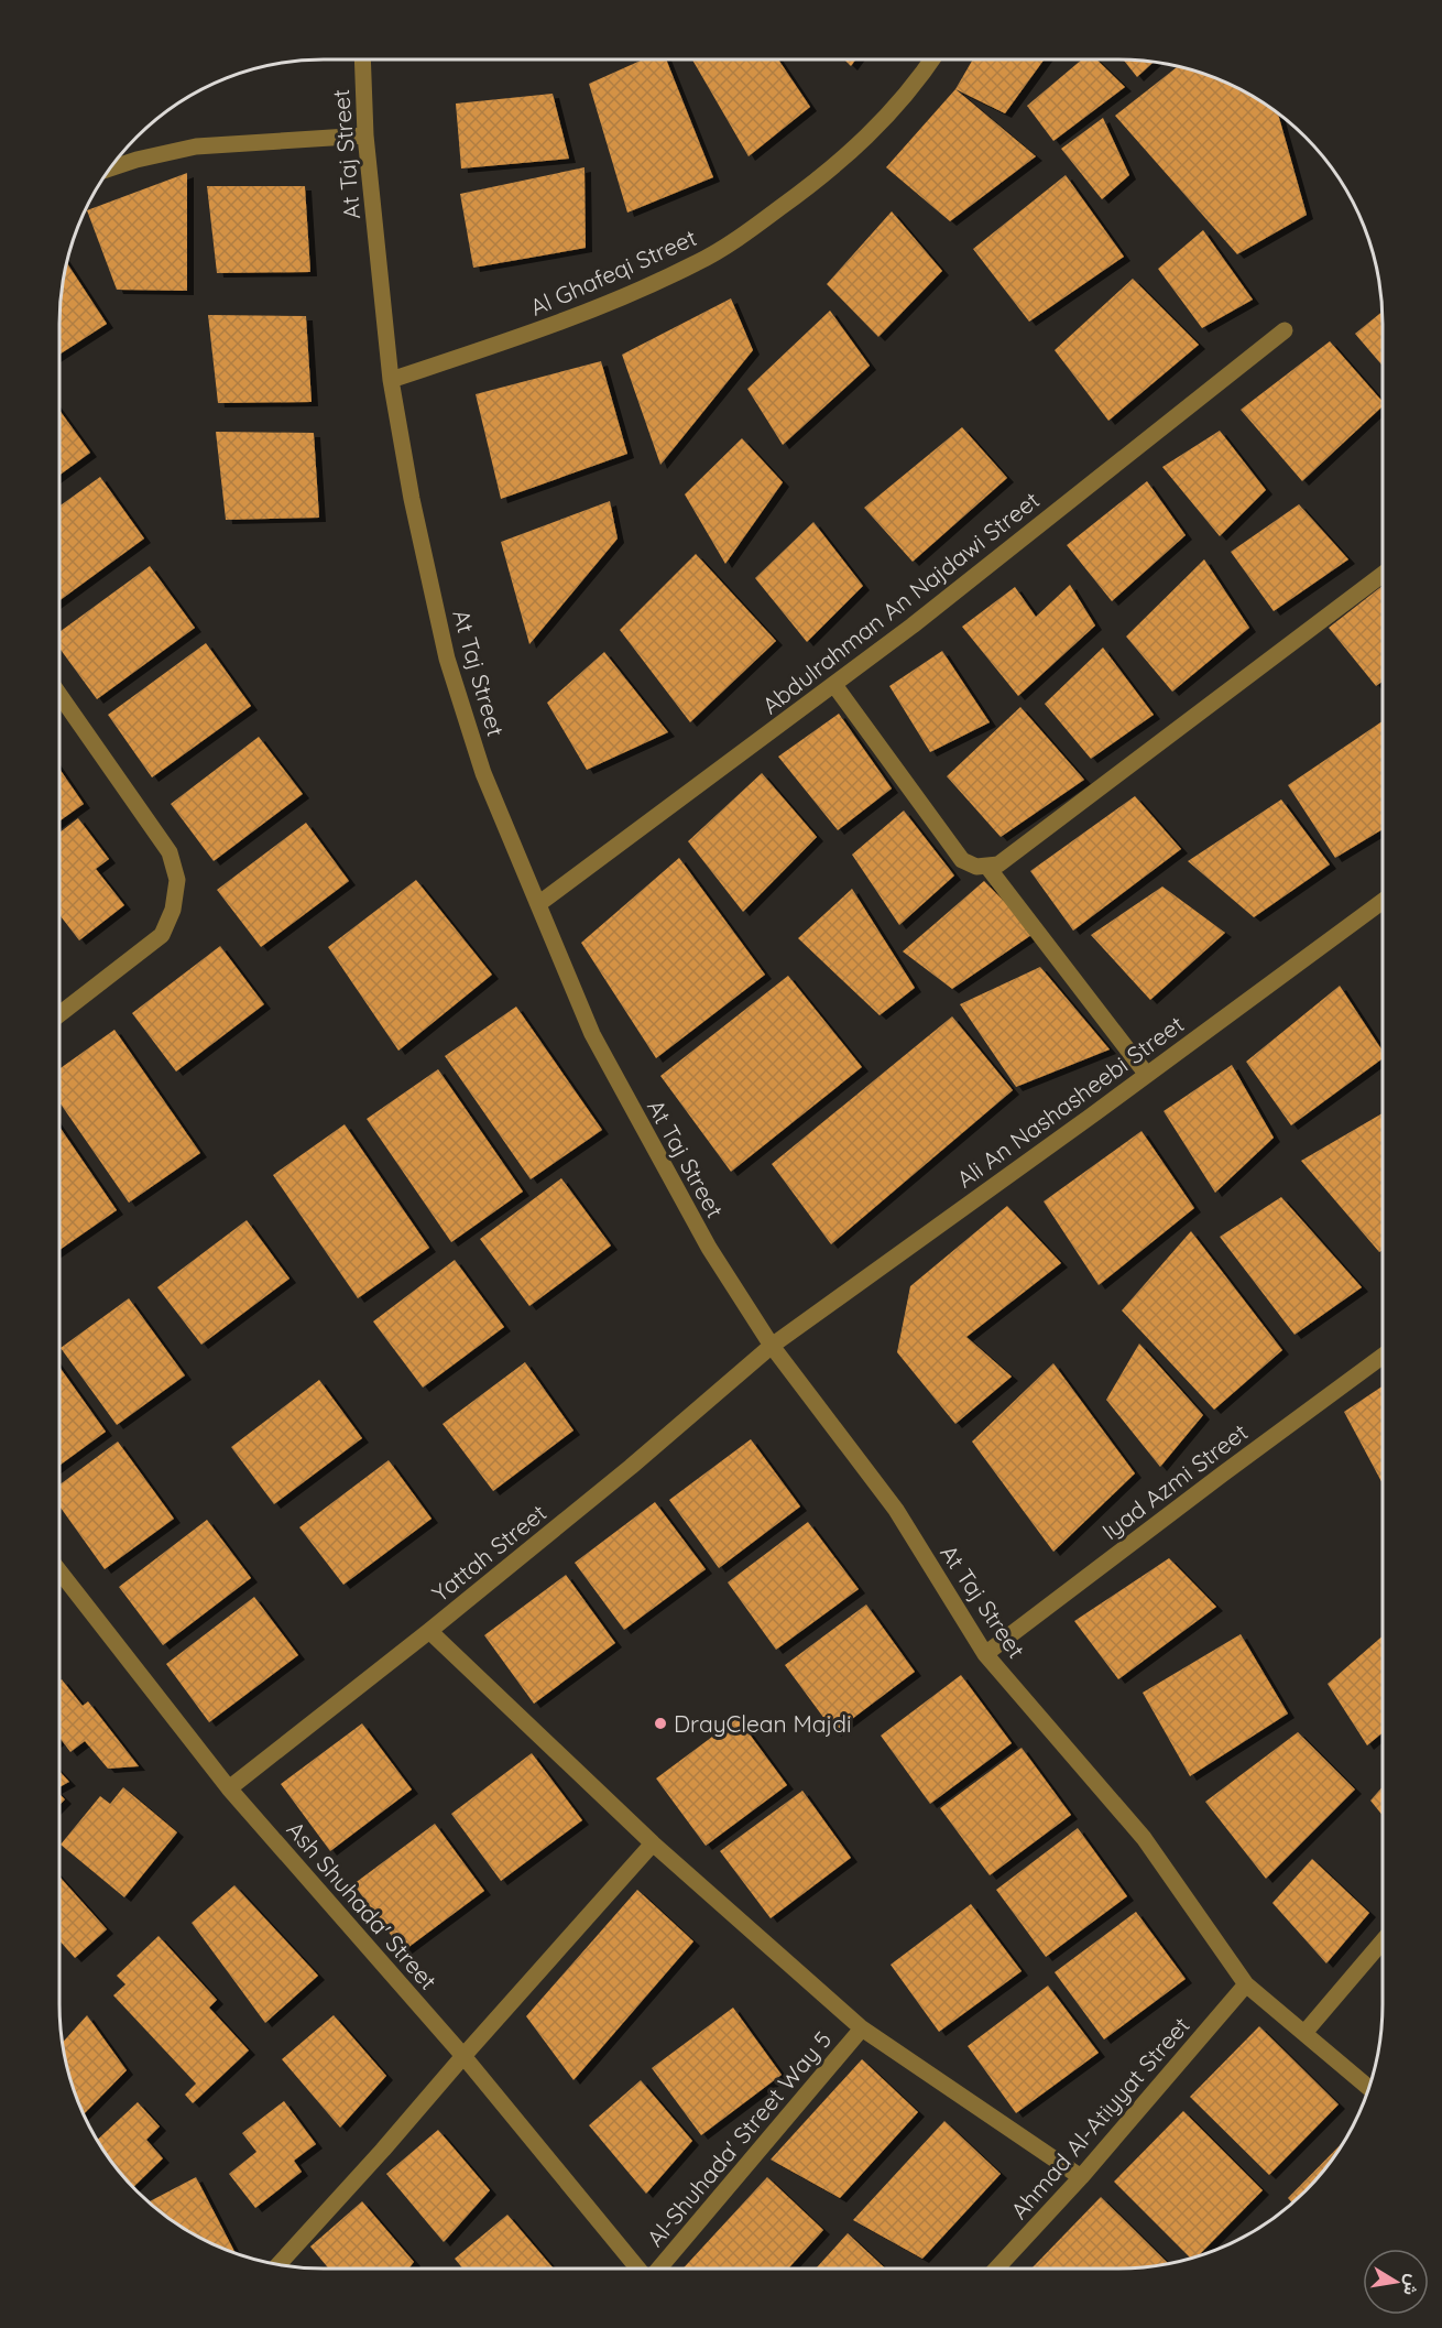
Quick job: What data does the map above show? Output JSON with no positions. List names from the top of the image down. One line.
{"streets":{"street":["At Taj Street","Al Ghafeqi Street","Abdulrahman An Najdawi Street","Ali An Nashasheebi Street","Iyad Azmi Street","Yattah Street","Ash Shuhada' Street","Ahmad Al-Atiyyat Street","Al-Shuhada' Street Way 5"]},"crossings":[["At Taj Street","Al Ghafeqi Street"],["At Taj Street","Abdulrahman An Najdawi Street"],["At Taj Street","Ali An Nashasheebi Street"],["At Taj Street","Iyad Azmi Street"],["At Taj Street","Yattah Street"],["At Taj Street","Ahmad Al-Atiyyat Street"],["Ali An Nashasheebi Street","Yattah Street"],["Yattah Street","Ash Shuhada' Street"]],"places":["DrayClean Majdi"],"north":"right"}
